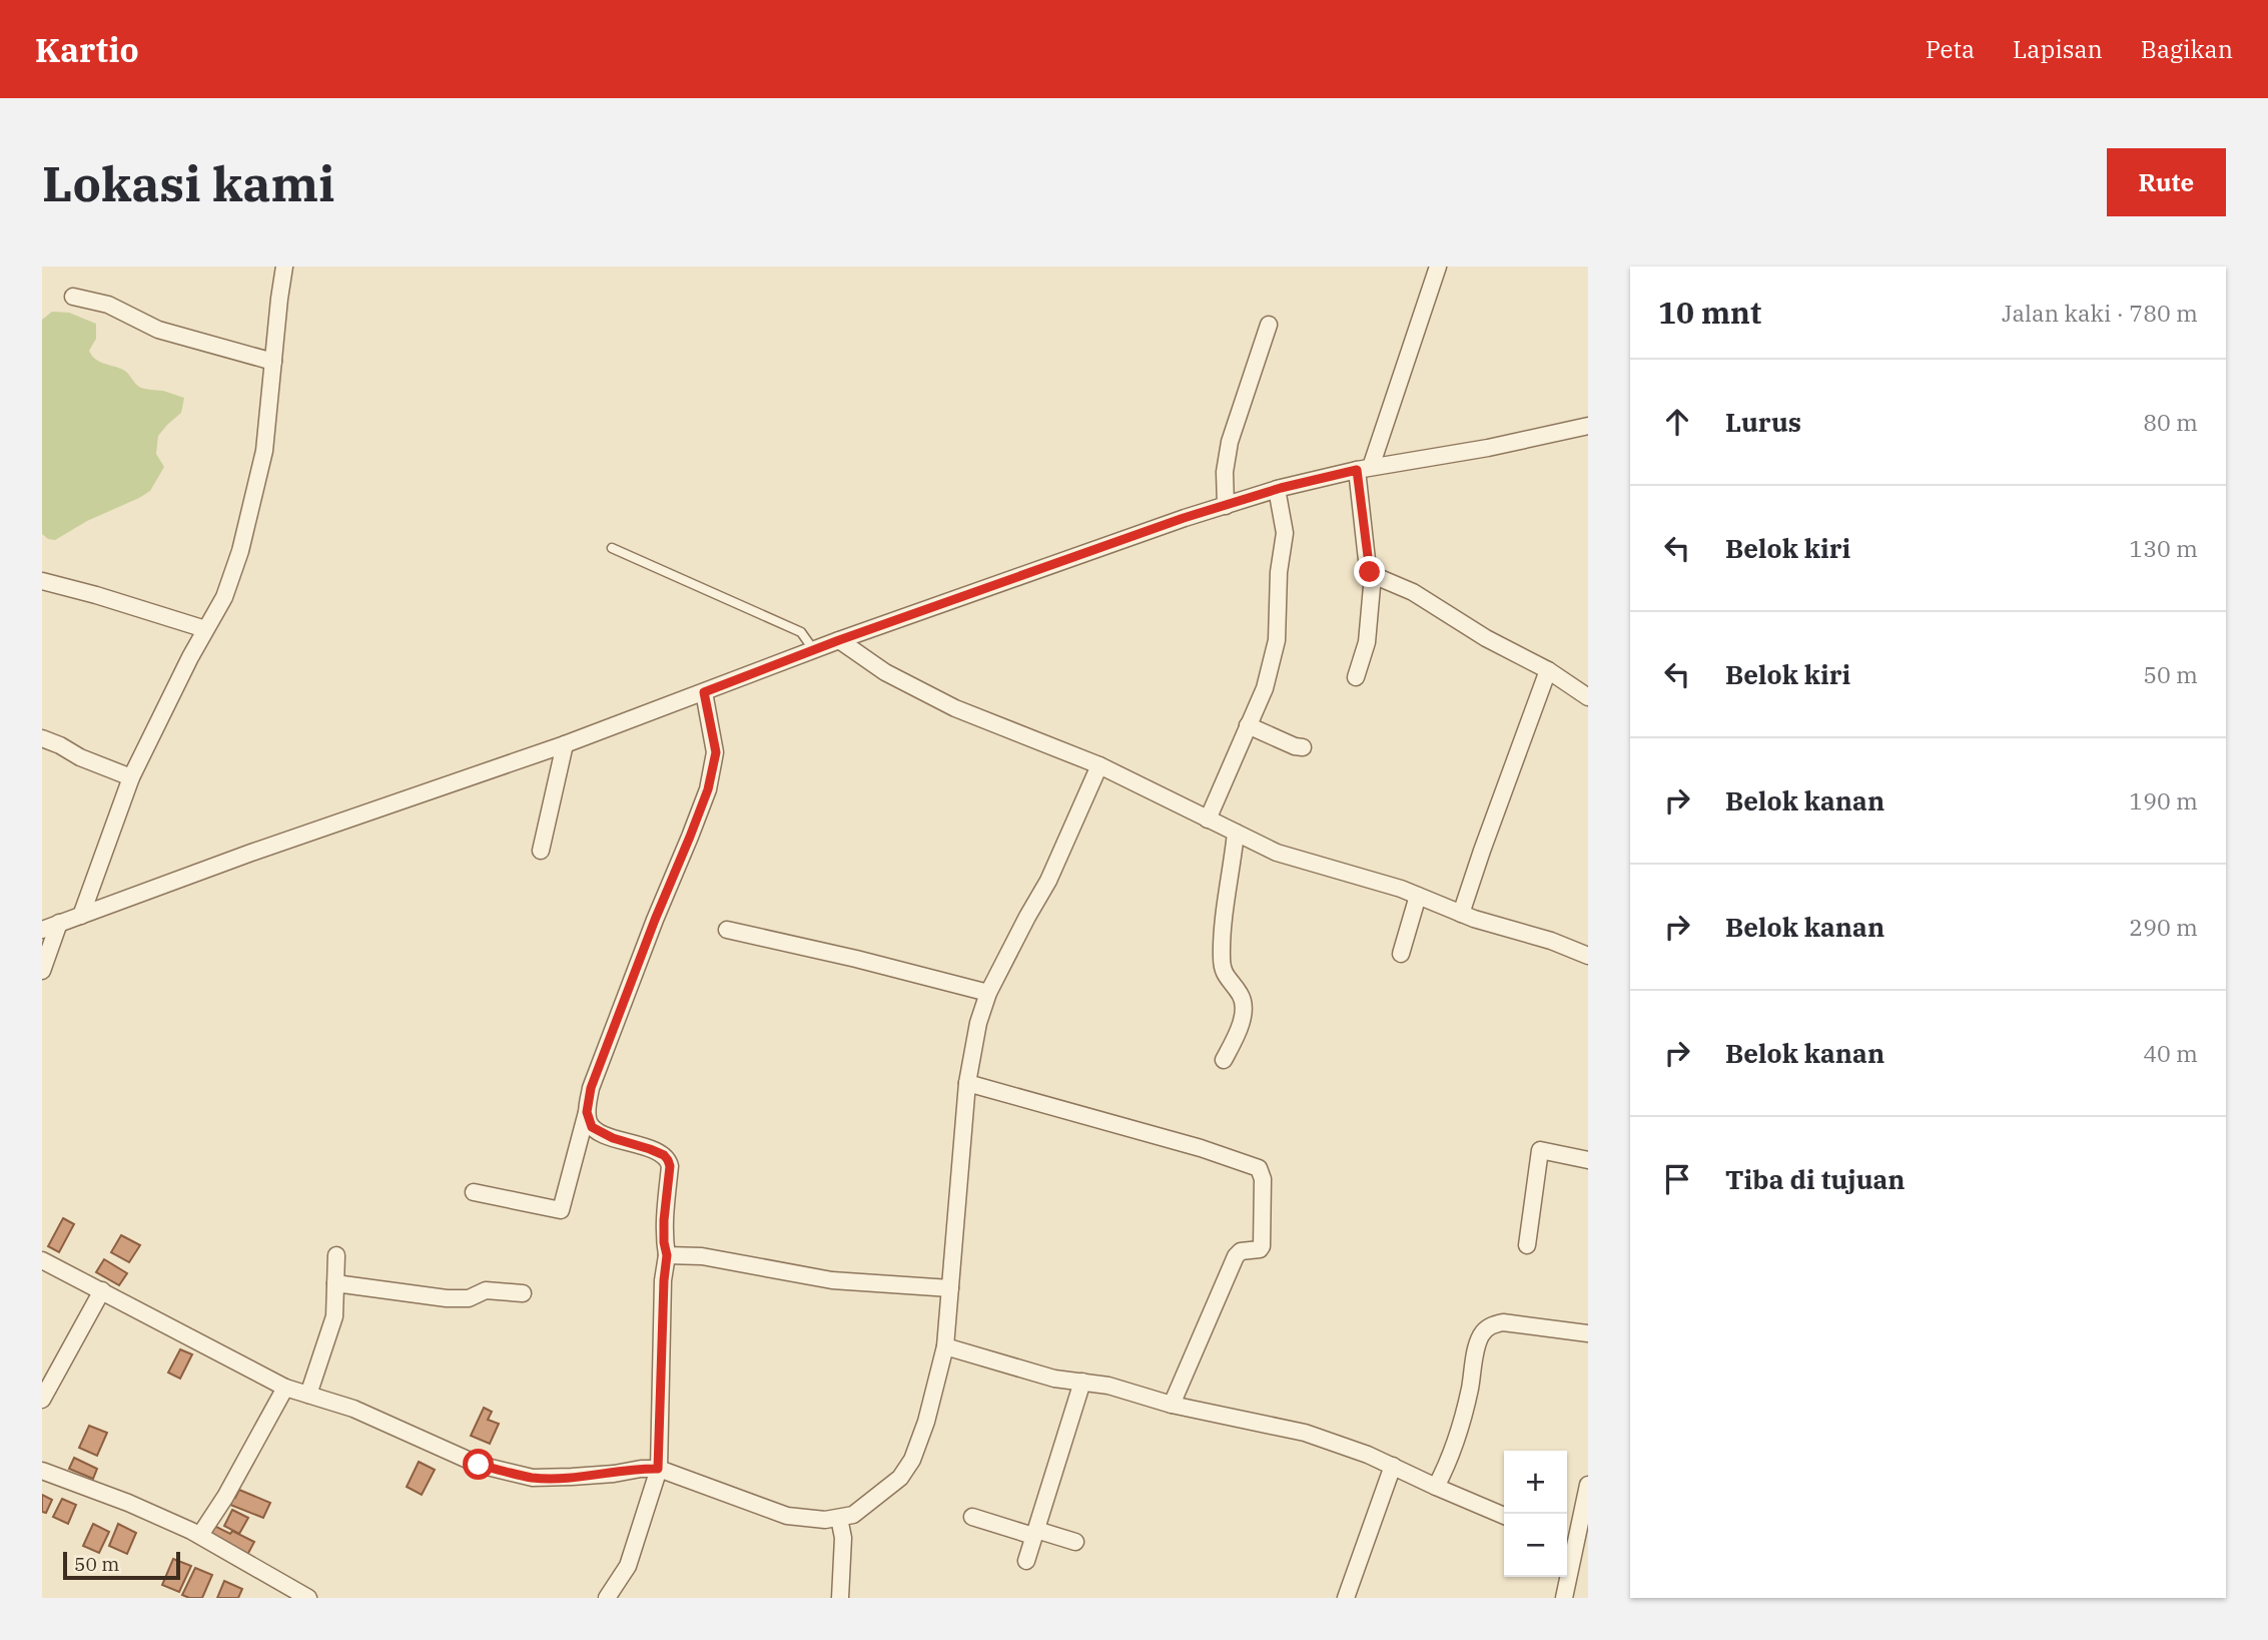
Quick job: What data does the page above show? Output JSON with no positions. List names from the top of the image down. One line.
{"scale_bar":"50 m","page":{"header":"Kartio","nav":["Peta","Lapisan","Bagikan"],"buttons":"Rute","title":"Lokasi kami","heading":["10 mnt","Jalan kaki · 780 m"],"list":[["Lurus","80 m"],["Belok kiri","130 m"],["Belok kiri","50 m"],["Belok kanan","190 m"],["Belok kanan","290 m"],["Belok kanan","40 m"],"Tiba di tujuan"],"map_buttons":["+","−"],"scale":"50 m"}}
